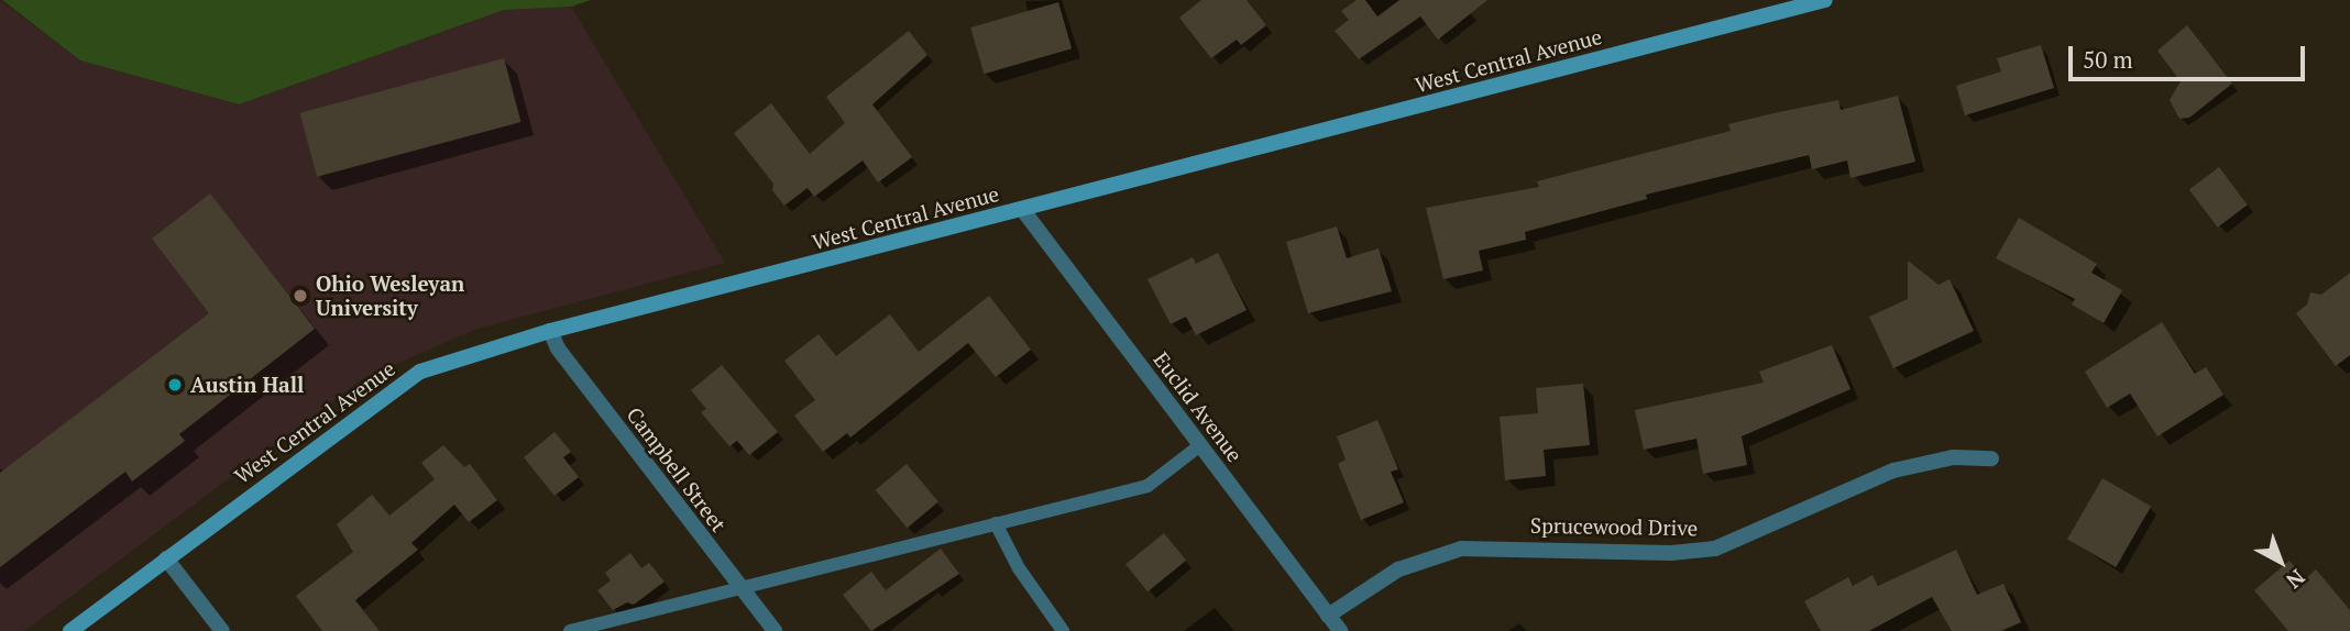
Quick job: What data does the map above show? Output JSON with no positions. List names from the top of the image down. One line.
{"streets":{"main road":["West Central Avenue"],"street":["Euclid Avenue","Campbell Street","Sprucewood Drive"]},"crossings":[["West Central Avenue","Euclid Avenue"],["West Central Avenue","Campbell Street"],["Euclid Avenue","Sprucewood Drive"]],"places":["Ohio Wesleyan University","Austin Hall"],"scale_bar":"50 m","north":"bottom right"}
